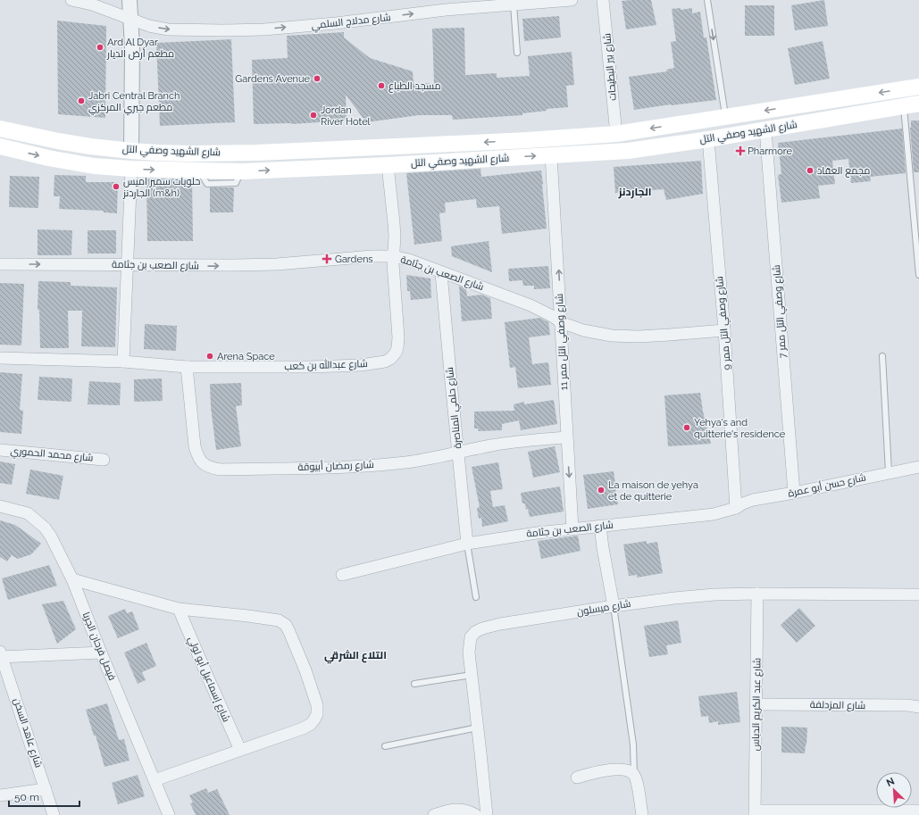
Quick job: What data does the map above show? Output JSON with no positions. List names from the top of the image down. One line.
{"streets":{"main road":["شارع الشهيد وصفي التل"],"street":["شارع مدلاج السلمي","شارع بير البطيحات","شارع الصعب بن جثامة","شارع وصفي التل ممر 7","شارع وصفي التل ممر 9","شارع وصفي التل ممر 11","شارع عبدالله بن كعب","شارع حلمي المناصرة","شارع محمد الحموري","شارع رمضان أبيوقة","شارع حسن أبو عمرة","شارع ميسلون","فيصل فرحان الجربا","شارع إسماعيل أبو لولي","شارع عبد الكريم الدباس","شارع المزدلفة","شارع عاهد السخن"]},"crossings":[["شارع بير البطيحات","شارع الشهيد وصفي التل"],["شارع الشهيد وصفي التل","شارع وصفي التل ممر 7"],["شارع الشهيد وصفي التل","شارع وصفي التل ممر 9"],["شارع الشهيد وصفي التل","شارع وصفي التل ممر 11"],["شارع الشهيد وصفي التل","شارع عبدالله بن كعب"],["شارع الصعب بن جثامة","شارع وصفي التل ممر 9"],["شارع الصعب بن جثامة","شارع وصفي التل ممر 11"],["شارع الصعب بن جثامة","شارع عبدالله بن كعب"],["شارع الصعب بن جثامة","شارع حلمي المناصرة"],["شارع الصعب بن جثامة","شارع حسن أبو عمرة"],["شارع وصفي التل ممر 7","شارع حسن أبو عمرة"],["شارع وصفي التل ممر 9","شارع حسن أبو عمرة"],["شارع وصفي التل ممر 11","شارع رمضان أبيوقة"],["شارع عبدالله بن كعب","شارع رمضان أبيوقة"],["شارع حلمي المناصرة","شارع رمضان أبيوقة"],["شارع ميسلون","شارع عبد الكريم الدباس"],["شارع عبد الكريم الدباس","شارع المزدلفة"]],"one_way":["شارع مدلاج السلمي"],"districts":["الجاردنز","التلاع الشرقي"],"places":{"other":["Ard Al Dyar مطعم أرض الديار","Gardens Avenue","مسجد الطباع","Jabri Central Branch مطعم جبري المركزي","Jordan River Hotel","مجمع العقاد","حلويات سمير اميس الجاردنز (m&h)","Arena Space","Yehya's and quitterie's residence","La maison de yehya et de quitterie"],"health":["Pharmore","Gardens"]},"scale_bar":"50 m","north":"top left"}
